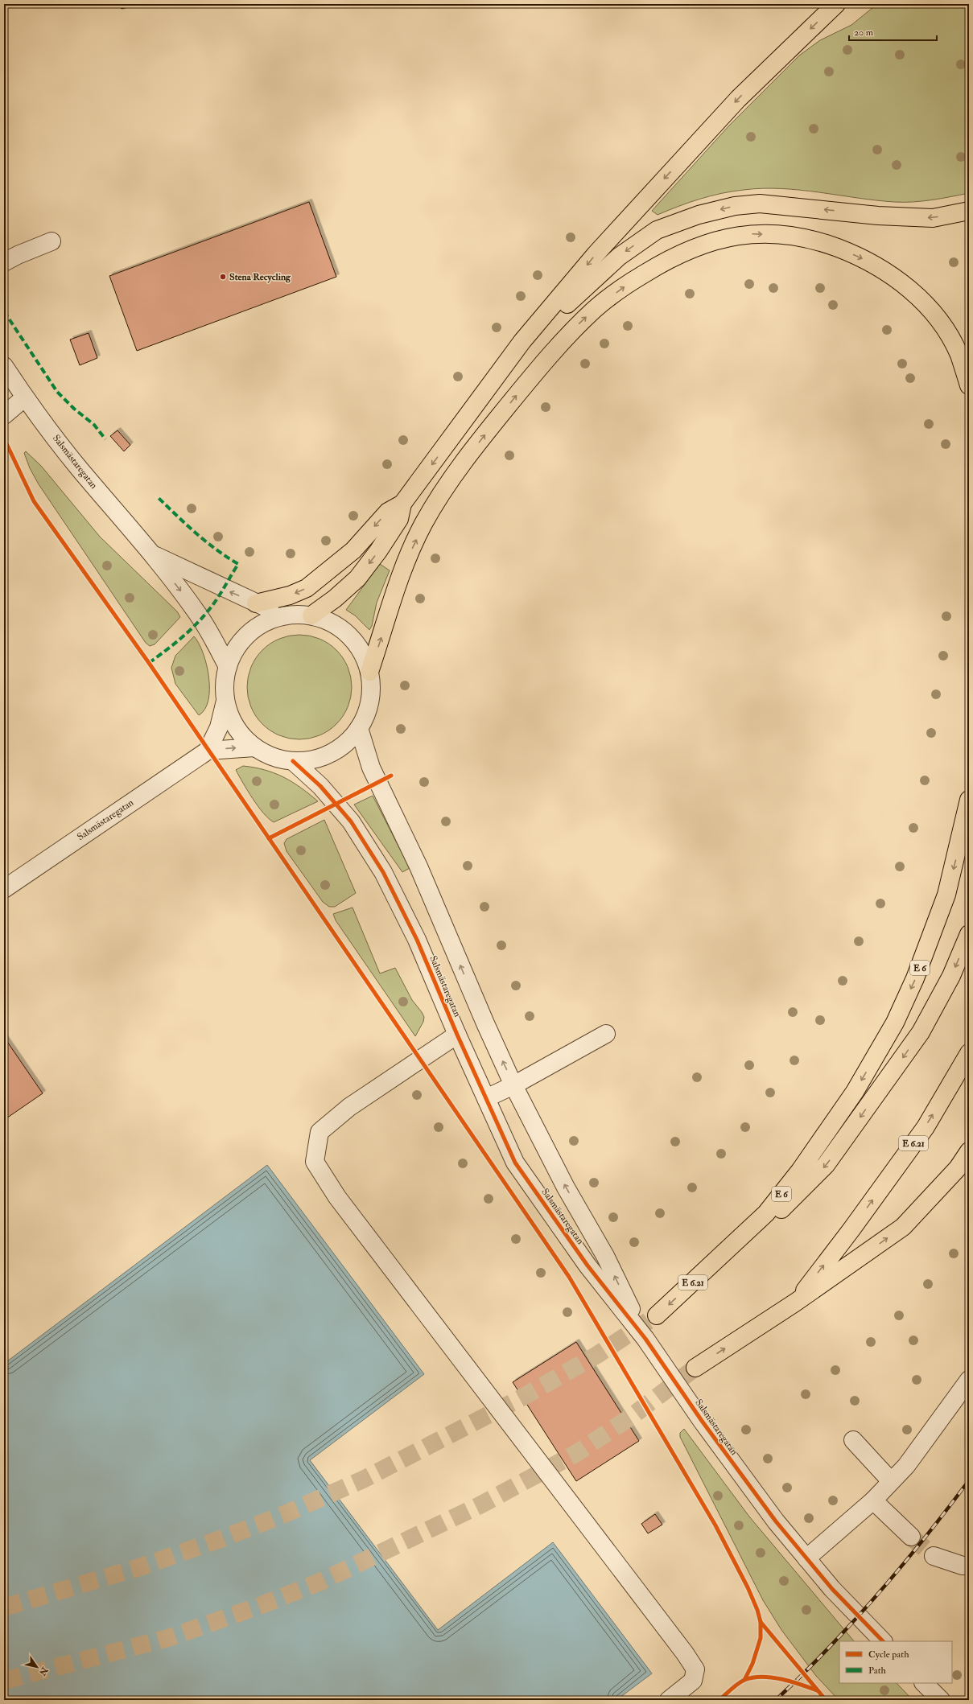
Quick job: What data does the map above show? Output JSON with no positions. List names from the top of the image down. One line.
{"streets":{"highway":["E 6","E 6.21"],"street":["Salsmästaregatan"]},"crossings":[["E 6","E 6.21"]],"places":["Stena Recycling"],"legend":["Cycle path","Path"],"scale_bar":"20 m","north":"bottom right"}
